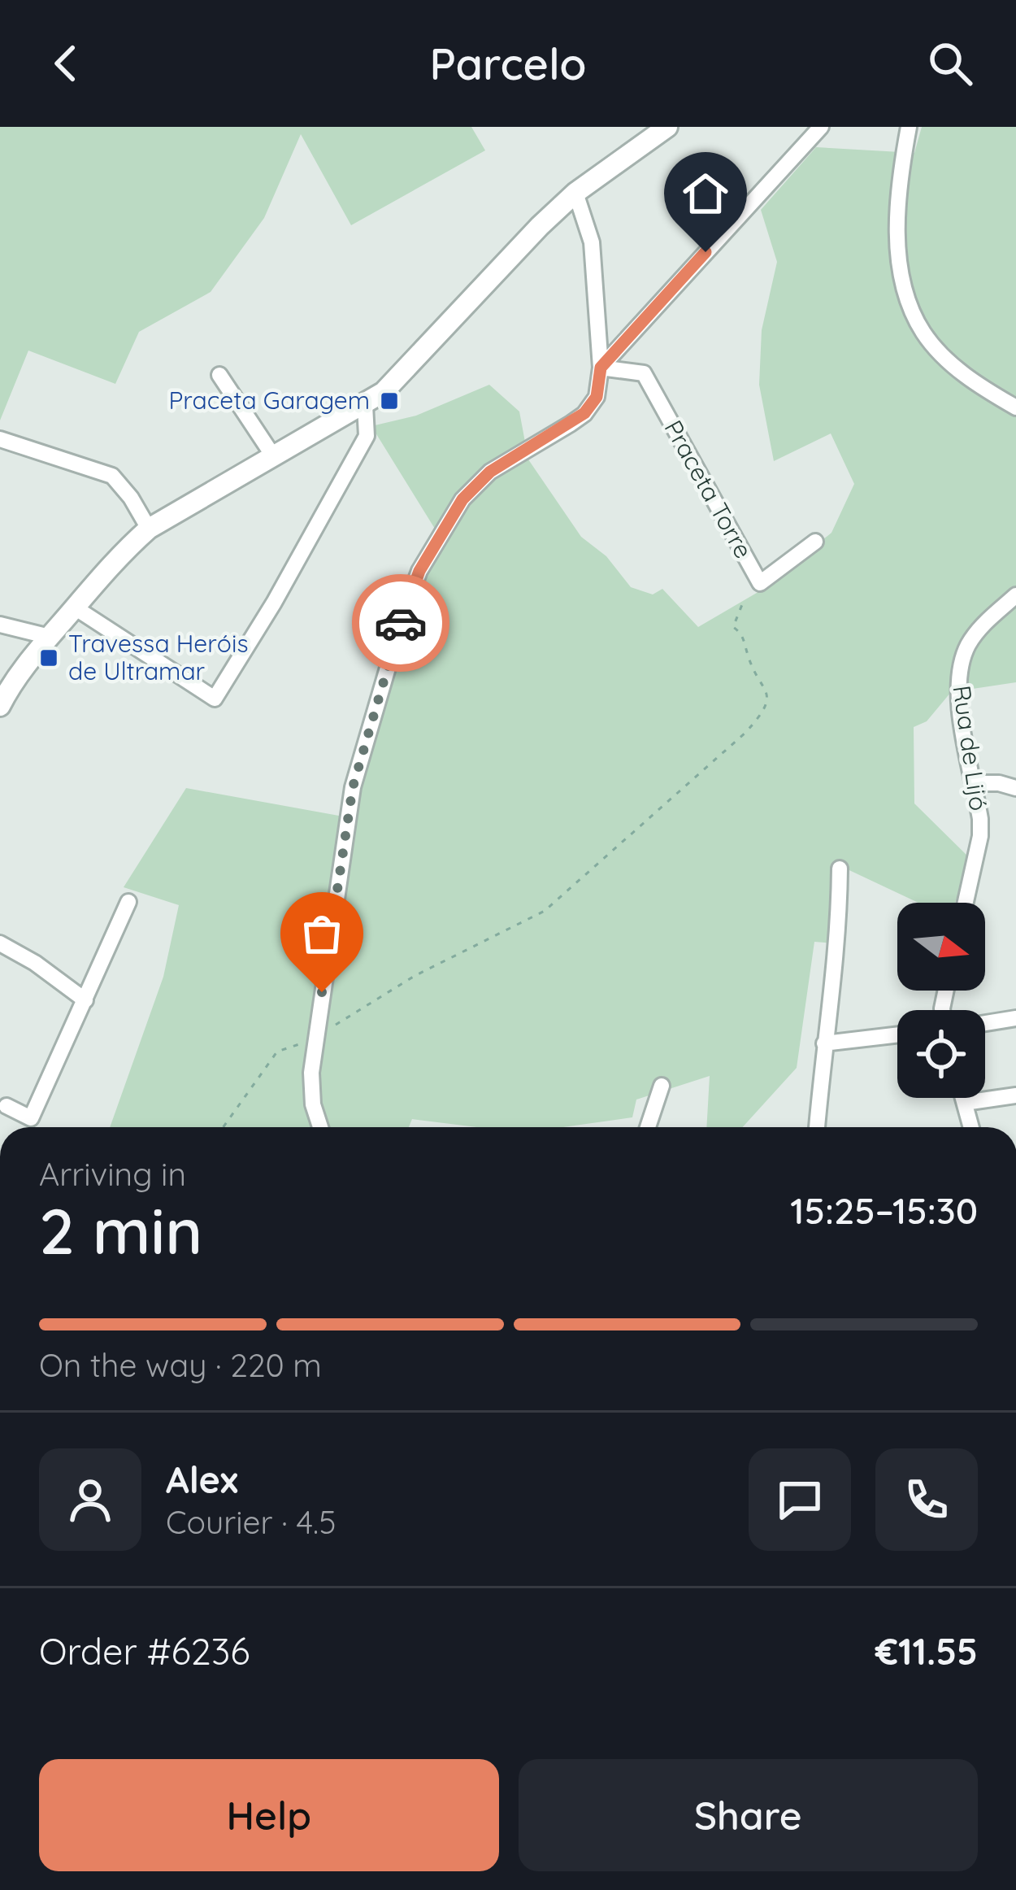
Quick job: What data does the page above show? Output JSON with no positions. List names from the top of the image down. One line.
{"streets":{"street":["Praceta Torre","Rua de Lijó"]},"places":{"transit":["Praceta Garagem","Travessa Heróis de Ultramar"]},"north":"right","page":{"header":"Parcelo","heading":["2 min","Arriving in","15:25–15:30"],"panel":["Alex","Courier · 4.5","Order #6236","€11.55"],"bar":"On the way · 220 m","buttons":["Help","Share"]}}
